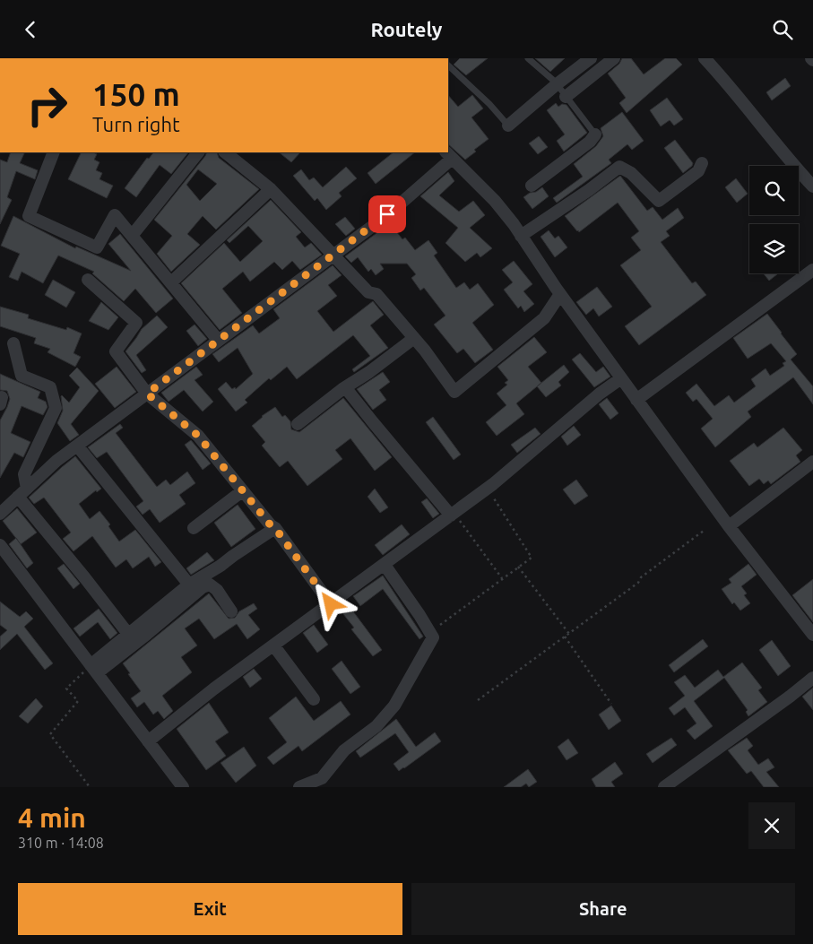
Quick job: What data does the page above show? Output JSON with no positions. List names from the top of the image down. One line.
{"page":{"header":"Routely","turn":["150 m","Turn right"],"heading":["4 min","310 m · 14:08"],"buttons":["Exit","Share"]}}
